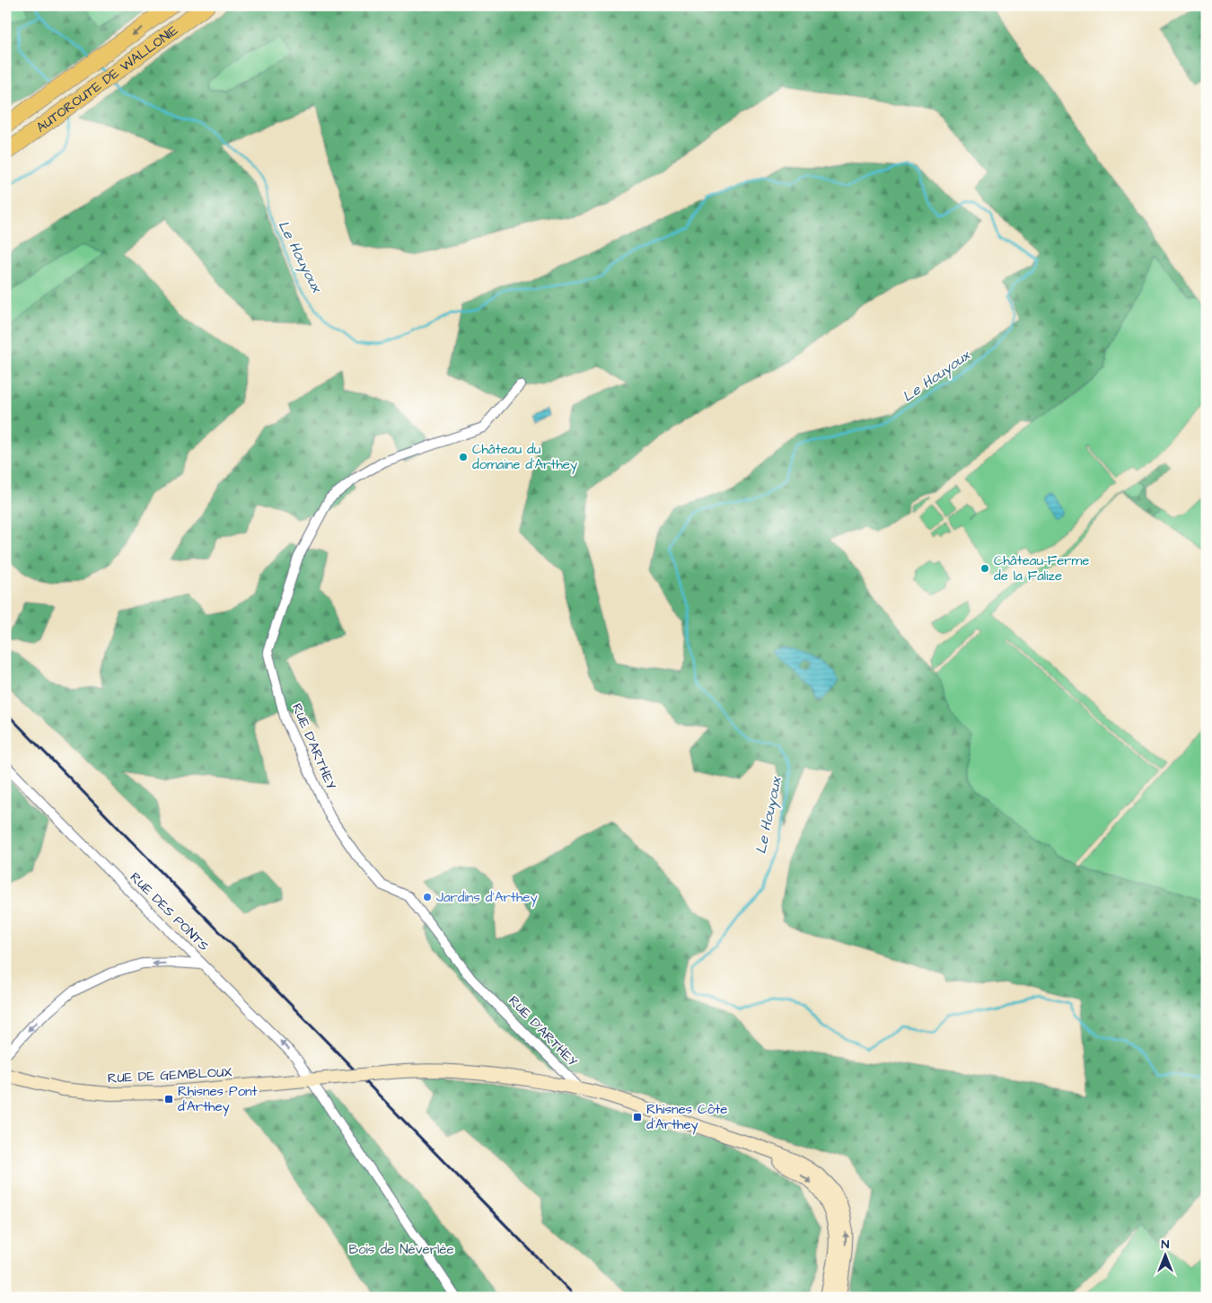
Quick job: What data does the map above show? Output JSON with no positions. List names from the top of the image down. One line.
{"streets":{"highway":["AUTOROUTE DE WALLONIE"],"main road":["RUE DE GEMBLOUX"],"street":["RUE D'ARTHEY","RUE DES PONTS"]},"crossings":[["RUE D'ARTHEY","RUE DE GEMBLOUX"],["RUE DES PONTS","RUE DE GEMBLOUX"]],"water":["Le Houyoux"],"parks":["Bois de Néverlée"],"places":{"other":["Château du domaine d'Arthey","Château-Ferme de la Falize","Jardins d'Arthey"],"transit":["Rhisnes Pont d'Arthey","Rhisnes Côte d'Arthey"]},"north":"top"}
